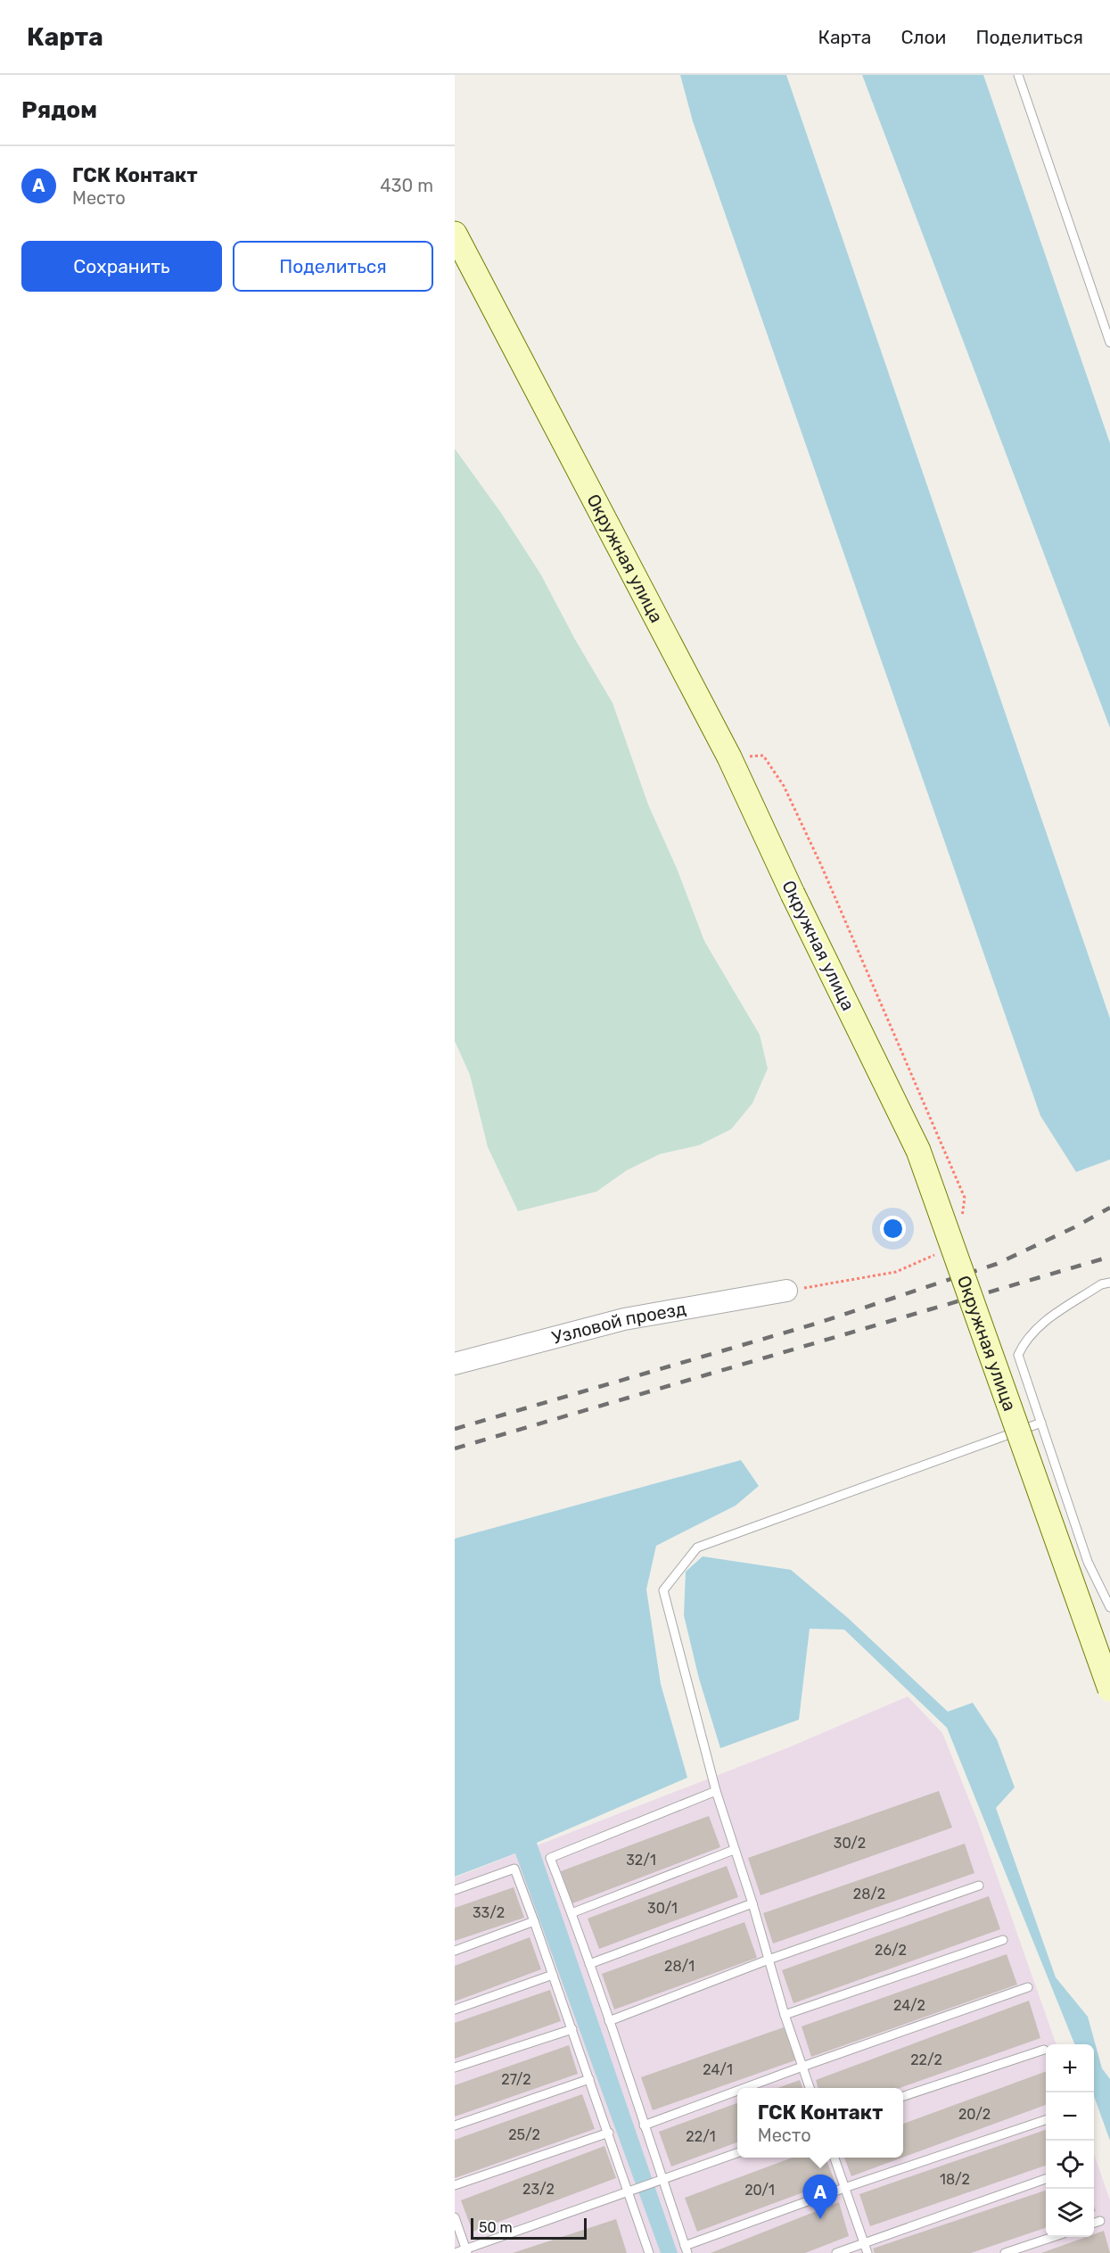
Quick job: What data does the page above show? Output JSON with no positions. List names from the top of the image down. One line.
{"streets":{"main road":["Окружная улица"],"street":["Узловой проезд"]},"house_numbers":["30/2","32/1","28/2","30/1","33/2","26/2","28/1","24/2","22/2","24/1","27/2","20/2","25/2","22/1","18/2","23/2","20/1"],"scale_bar":"50 m","page":{"header":"Карта","nav":["Карта","Слои","Поделиться"],"heading":"Рядом","list":[{"mark":"A","name":"ГСК Контакт","note":"Место","value":"430 m"}],"buttons":["Сохранить","Поделиться"],"map_buttons":["+","−"],"popup":["ГСК Контакт","Место"],"pins":"A","scale":"50 m"}}
